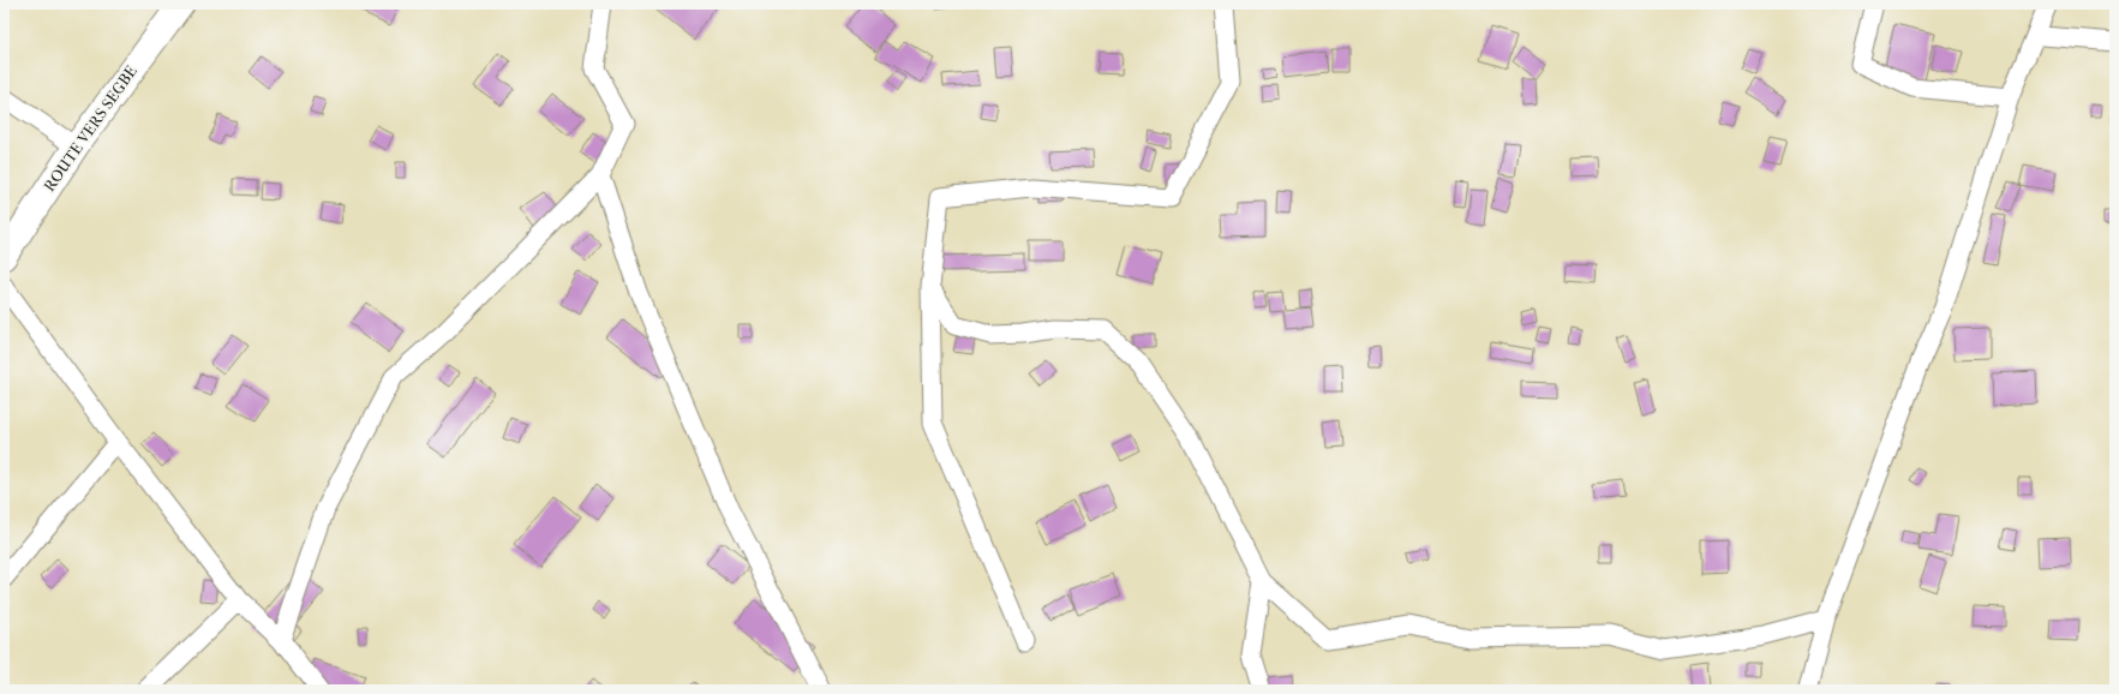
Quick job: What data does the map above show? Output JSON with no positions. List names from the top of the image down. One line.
{"streets":{"main road":["ROUTE VERS SEGBE"]}}
